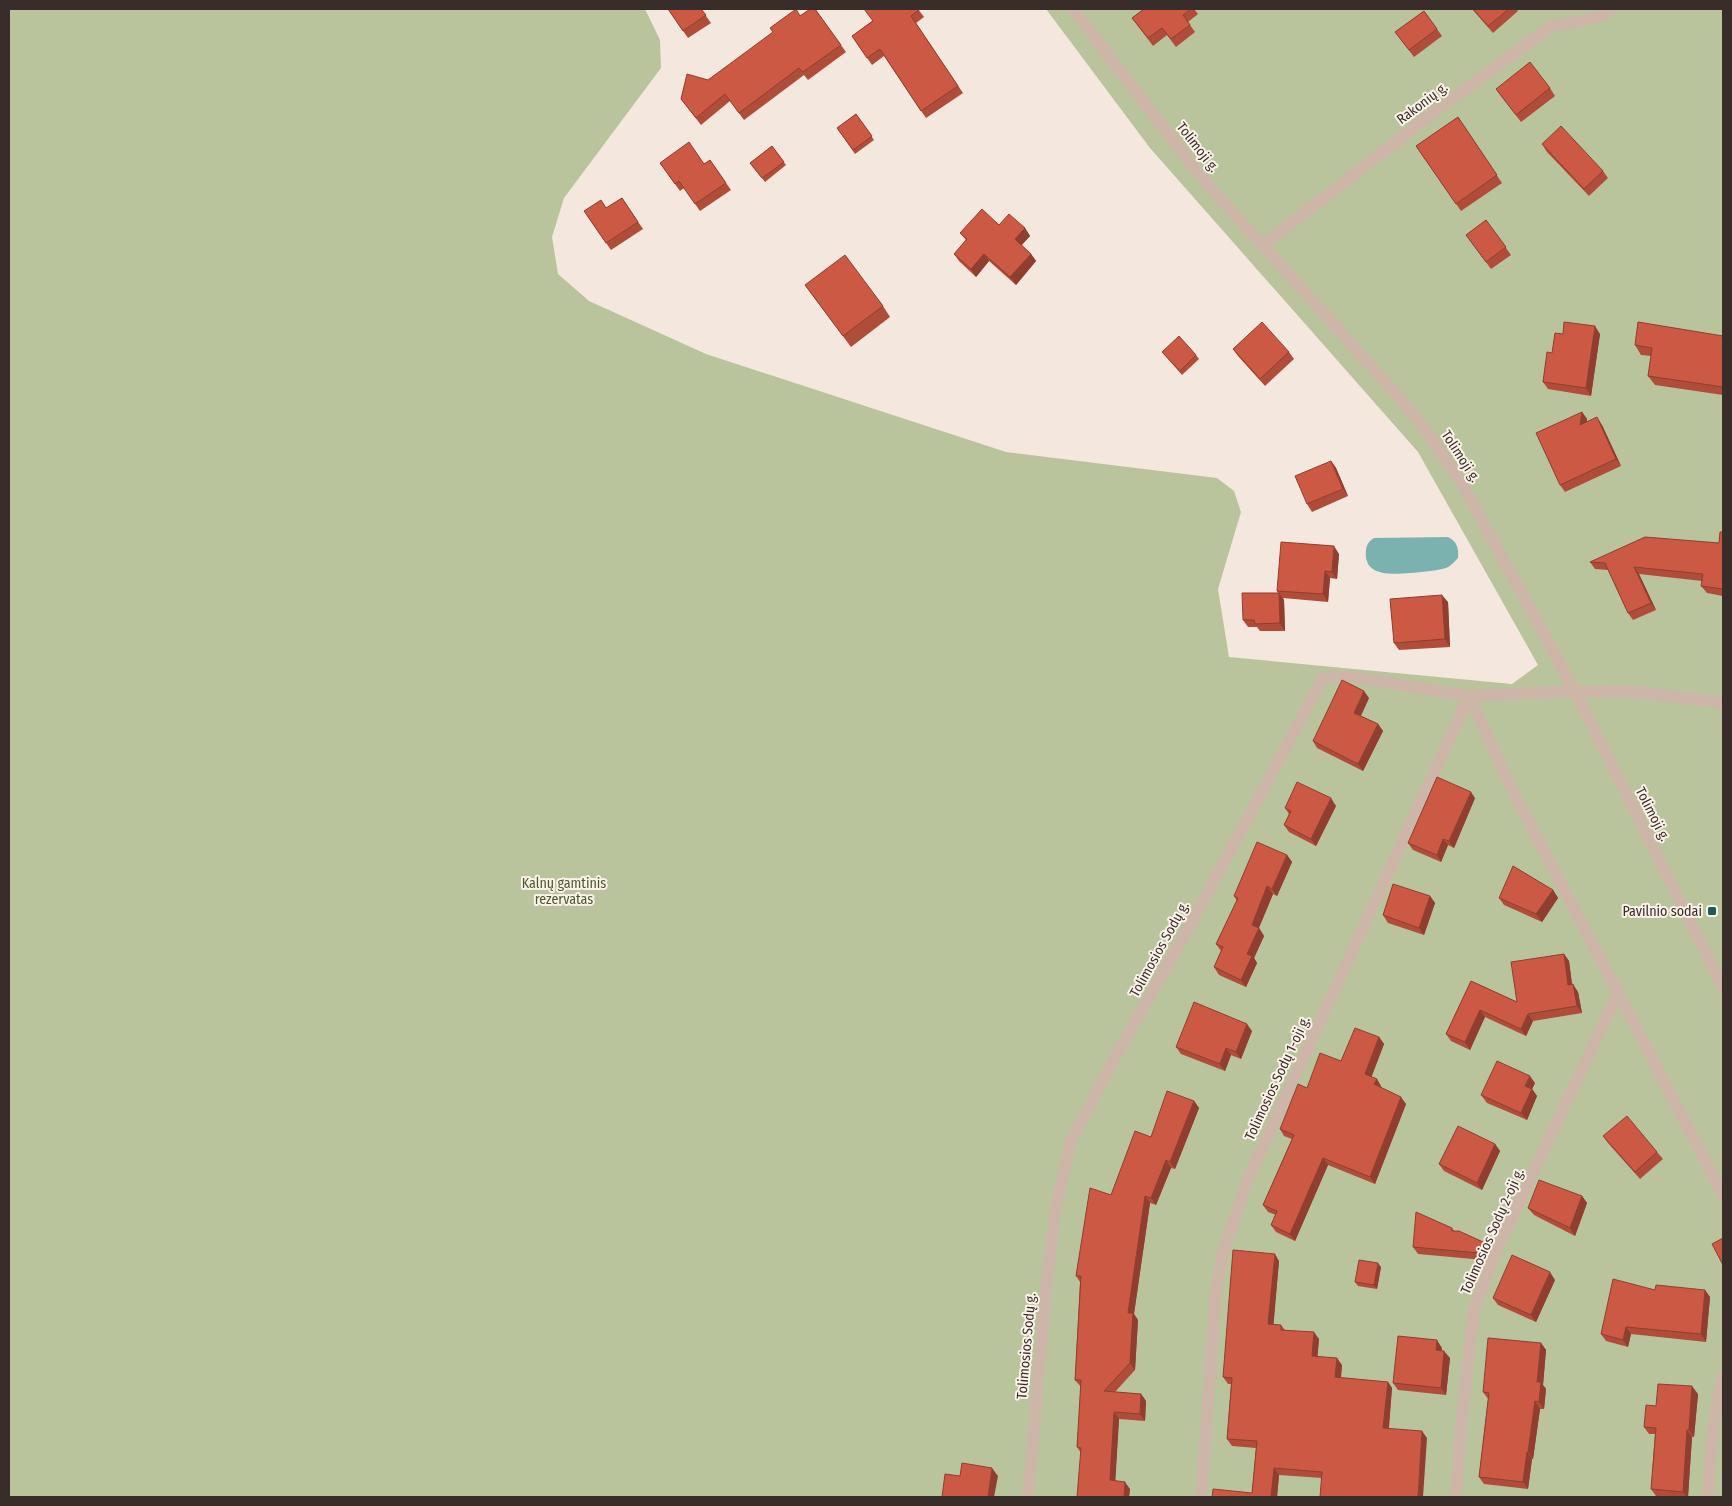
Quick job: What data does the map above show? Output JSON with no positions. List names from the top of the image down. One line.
{"streets":{"street":["Rakonių g.","Tolimoji g.","Tolimosios Sodų g.","Tolimosios Sodų 1-oji g.","Tolimosios Sodų 2-oji g."]},"crossings":[["Rakonių g.","Tolimoji g."],["Tolimoji g.","Tolimosios Sodų g."],["Tolimosios Sodų g.","Tolimosios Sodų 1-oji g."]],"parks":["Kalnų gamtinis rezervatas"],"places":{"transit":["Pavilnio sodai"]}}
